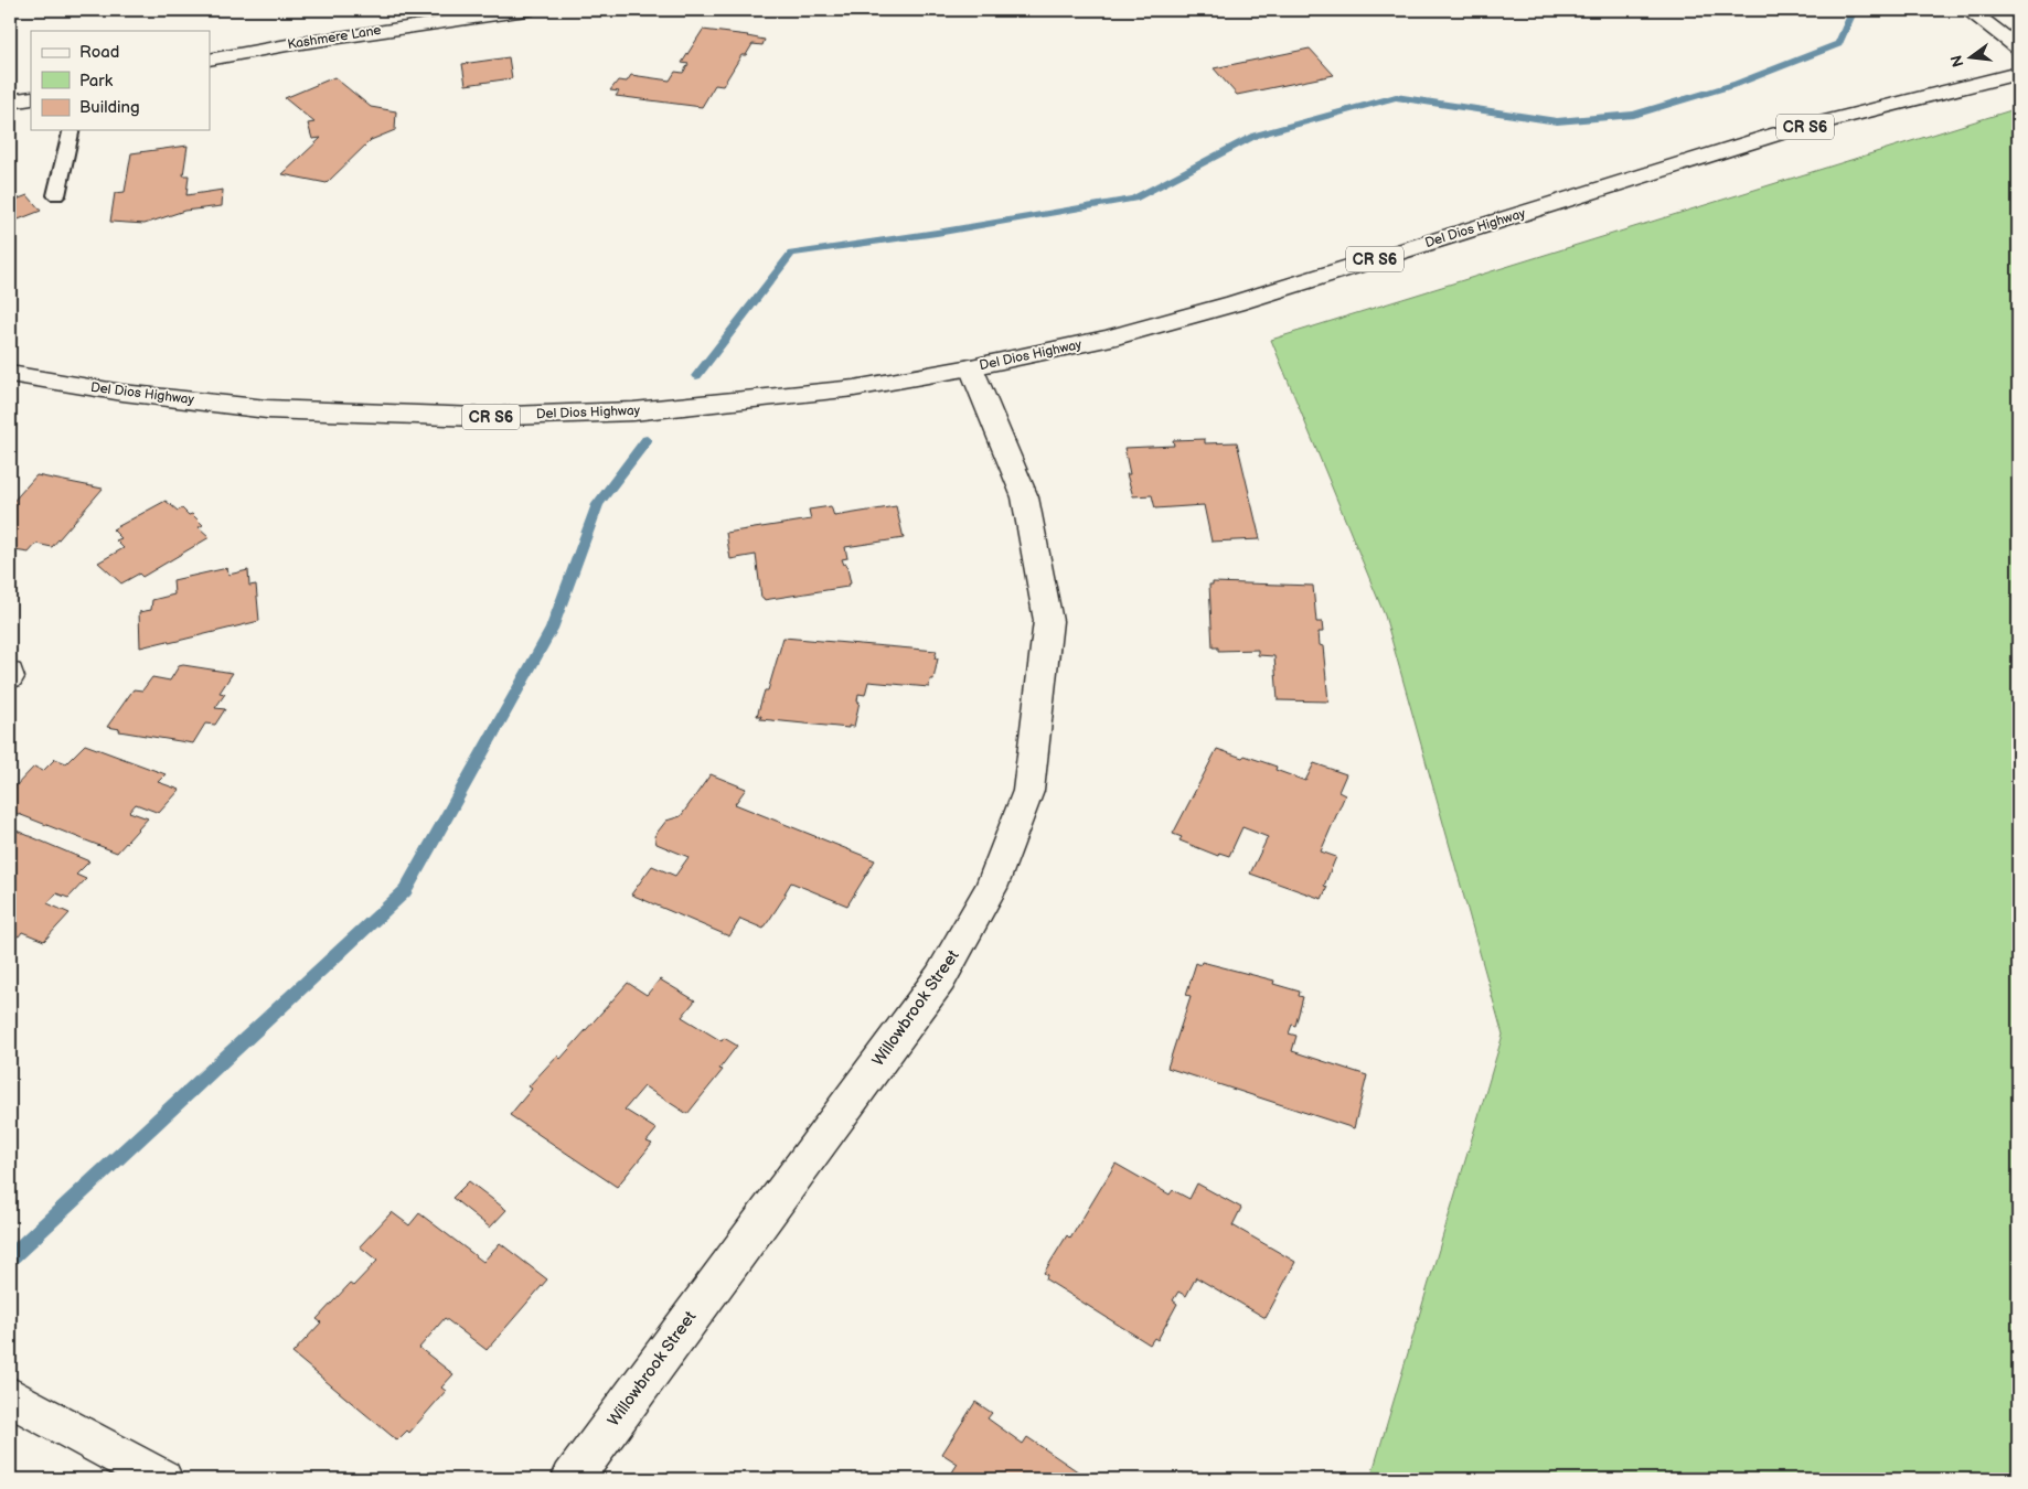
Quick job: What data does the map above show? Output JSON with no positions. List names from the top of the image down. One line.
{"streets":{"main road":["Kashmere Lane","CR S6","Del Dios Highway","Willowbrook Street"]},"crossings":[["Del Dios Highway","Willowbrook Street"]],"legend":["Road","Park","Building"],"north":"left"}
